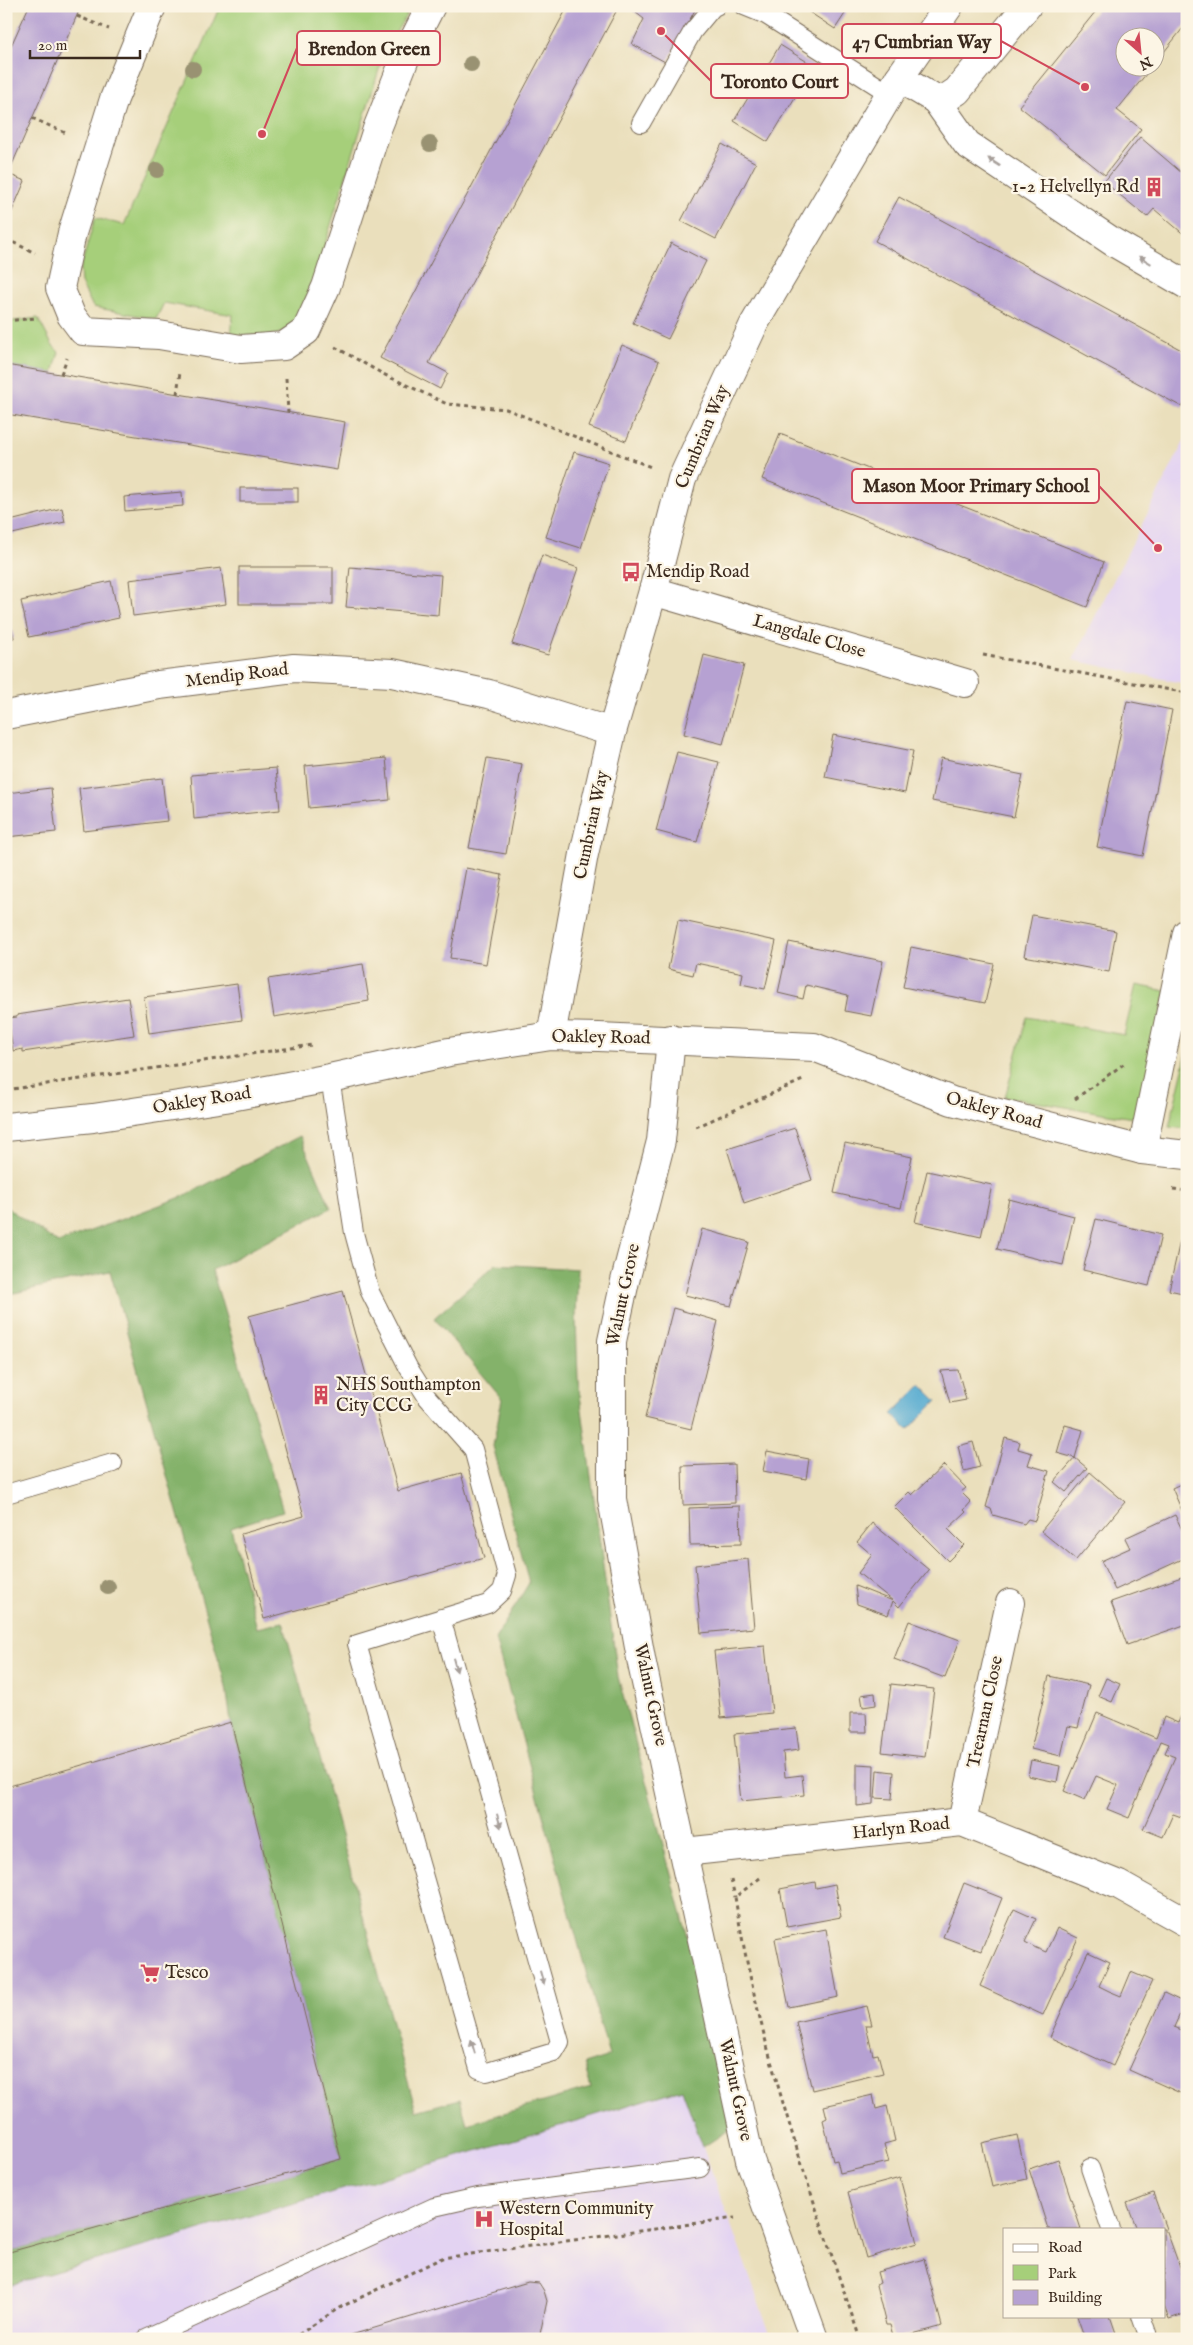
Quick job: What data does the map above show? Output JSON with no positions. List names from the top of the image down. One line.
{"streets":{"street":["Cumbrian Way","Langdale Close","Mendip Road","Oakley Road","Walnut Grove","Trearnan Close","Harlyn Road"]},"crossings":[["Cumbrian Way","Langdale Close"],["Cumbrian Way","Mendip Road"],["Cumbrian Way","Oakley Road"],["Oakley Road","Walnut Grove"],["Walnut Grove","Harlyn Road"],["Trearnan Close","Harlyn Road"]],"places":{"other":["Toronto Court","47 Cumbrian Way","Brendon Green","Mason Moor Primary School"],"building":["1-2 Helvellyn Rd","NHS Southampton City CCG"],"bus stop":["Mendip Road"],"supermarket":["Tesco"],"hospital":["Western Community Hospital"]},"legend":["Road","Park","Building"],"scale_bar":"20 m","north":"bottom right"}
